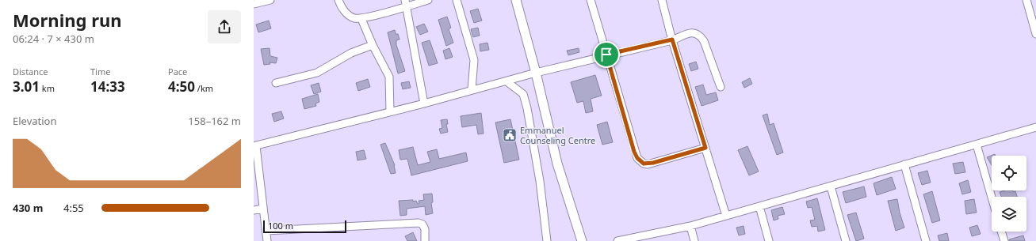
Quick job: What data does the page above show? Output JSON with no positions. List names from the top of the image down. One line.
{"places":{"public building":["Emmanuel Counseling Centre"]},"scale_bar":"100 m","page":{"heading":["Morning run","06:24 · 7 × 430 m"],"stats":[["Distance","3.01 km"],["Time","14:33"],["Pace","4:50 /km"]],"chart":["Elevation","158–162 m"],"list":[{"name":"430 m","note":"4:55"}],"scale":"100 m"}}
